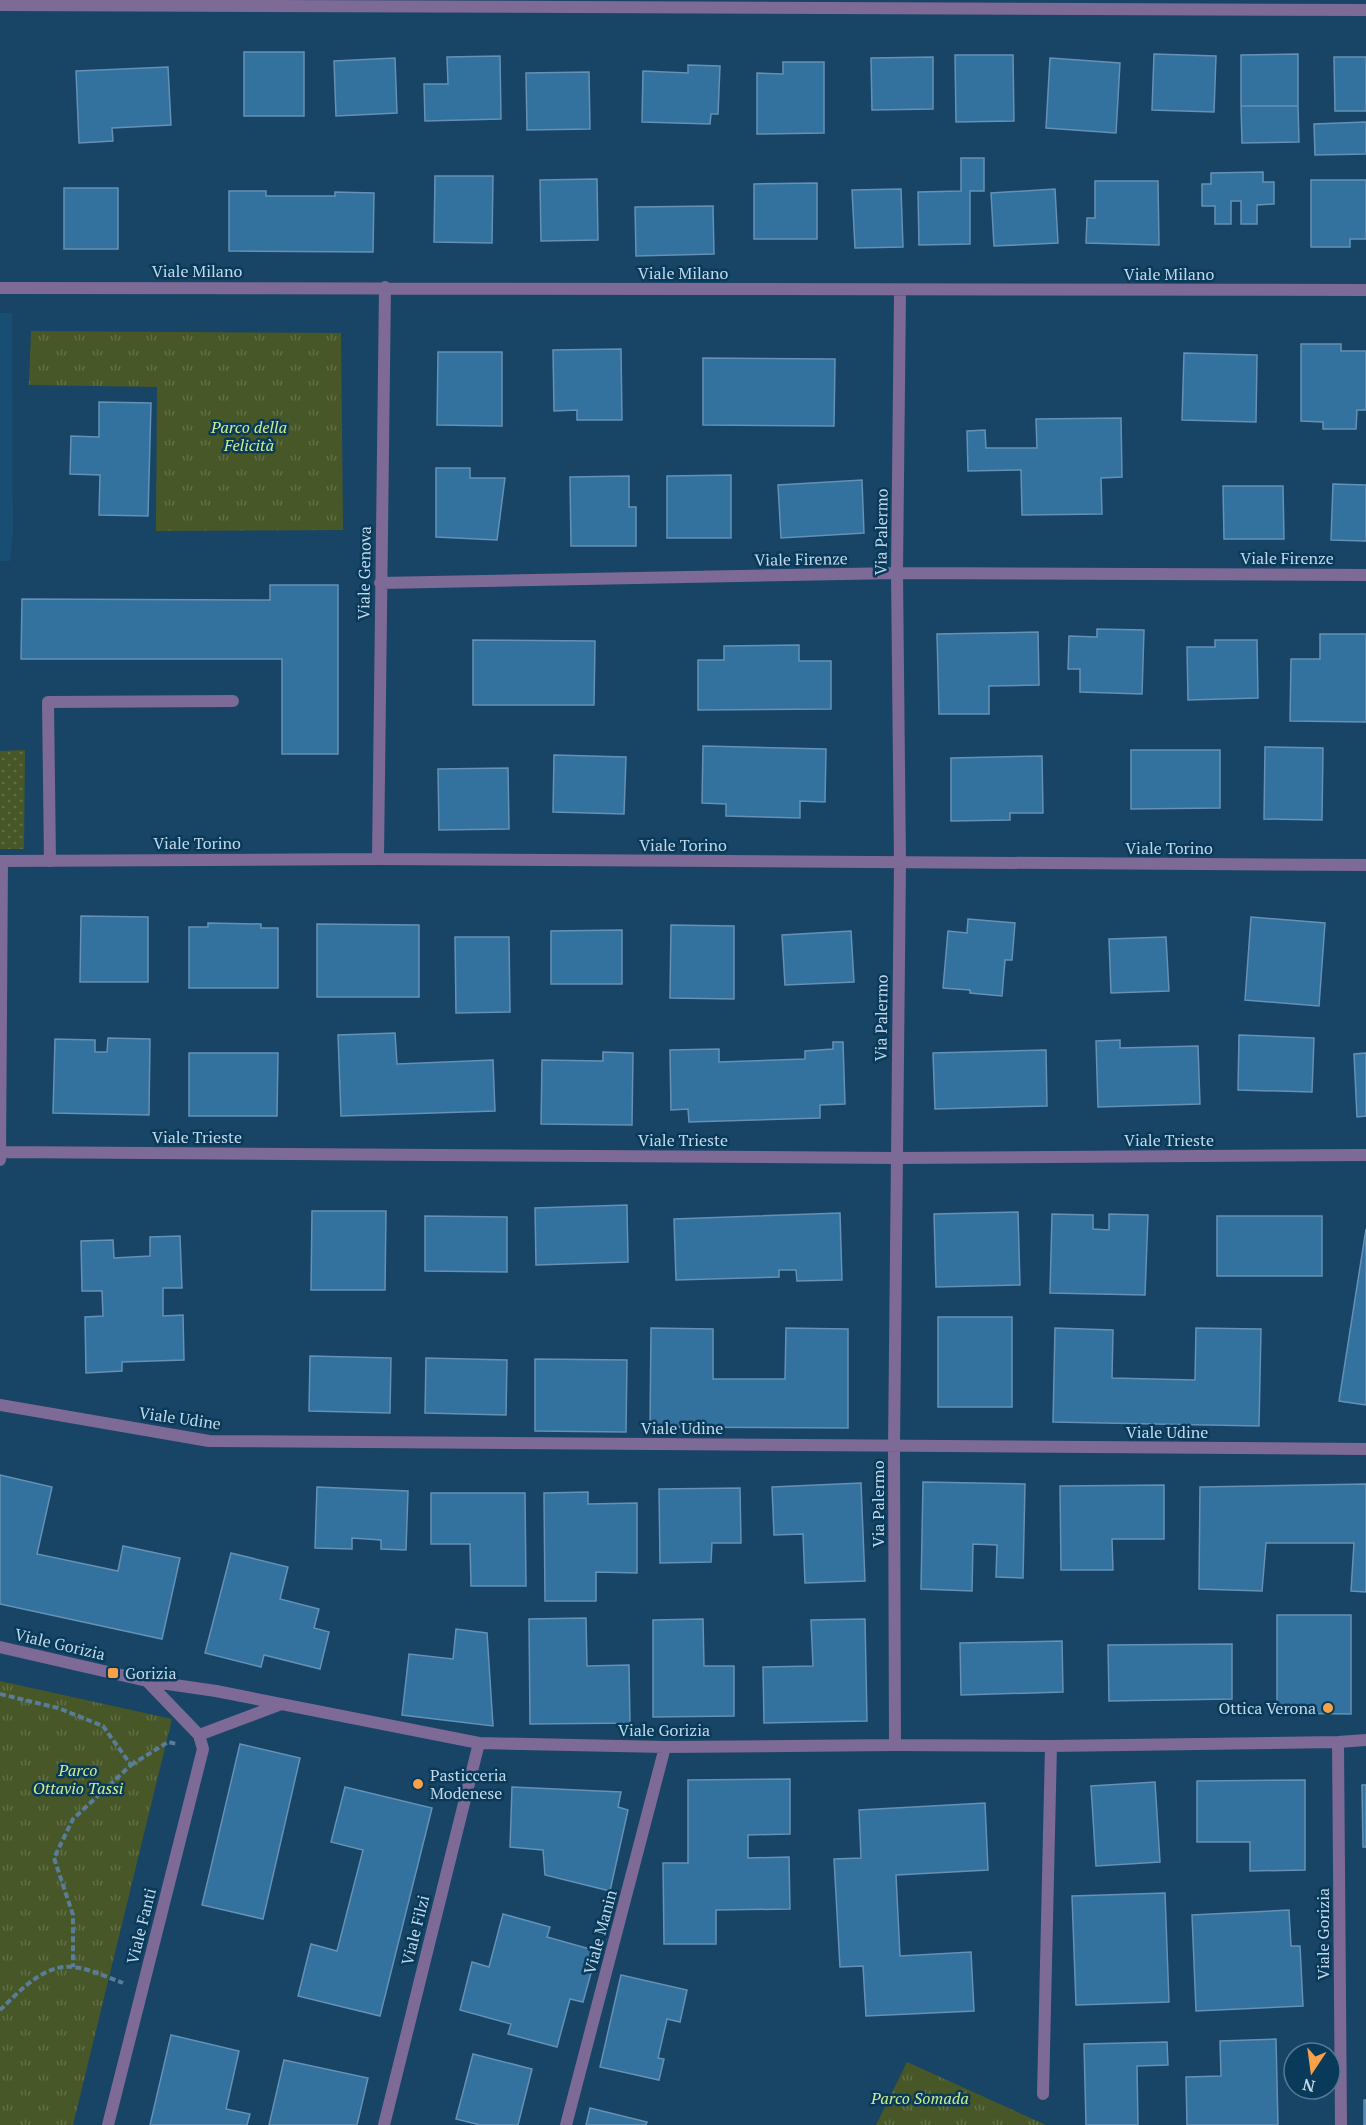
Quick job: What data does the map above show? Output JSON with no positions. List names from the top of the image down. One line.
{"streets":{"street":["Viale Milano","Via Palermo","Viale Firenze","Viale Genova","Viale Torino","Viale Trieste","Viale Udine","Viale Gorizia","Viale Fanti","Viale Filzi","Viale Manin"]},"crossings":[["Viale Milano","Via Palermo"],["Viale Milano","Viale Genova"],["Via Palermo","Viale Firenze"],["Via Palermo","Viale Torino"],["Via Palermo","Viale Trieste"],["Via Palermo","Viale Udine"],["Via Palermo","Viale Gorizia"],["Viale Firenze","Viale Genova"],["Viale Genova","Viale Torino"],["Viale Gorizia","Viale Filzi"],["Viale Gorizia","Viale Manin"]],"parks":["Parco della Felicità","Parco Ottavio Tassi","Parco Somada"],"places":{"transit":["Gorizia"],"other":["Ottica Verona","Pasticceria Modenese"]},"north":"bottom"}
